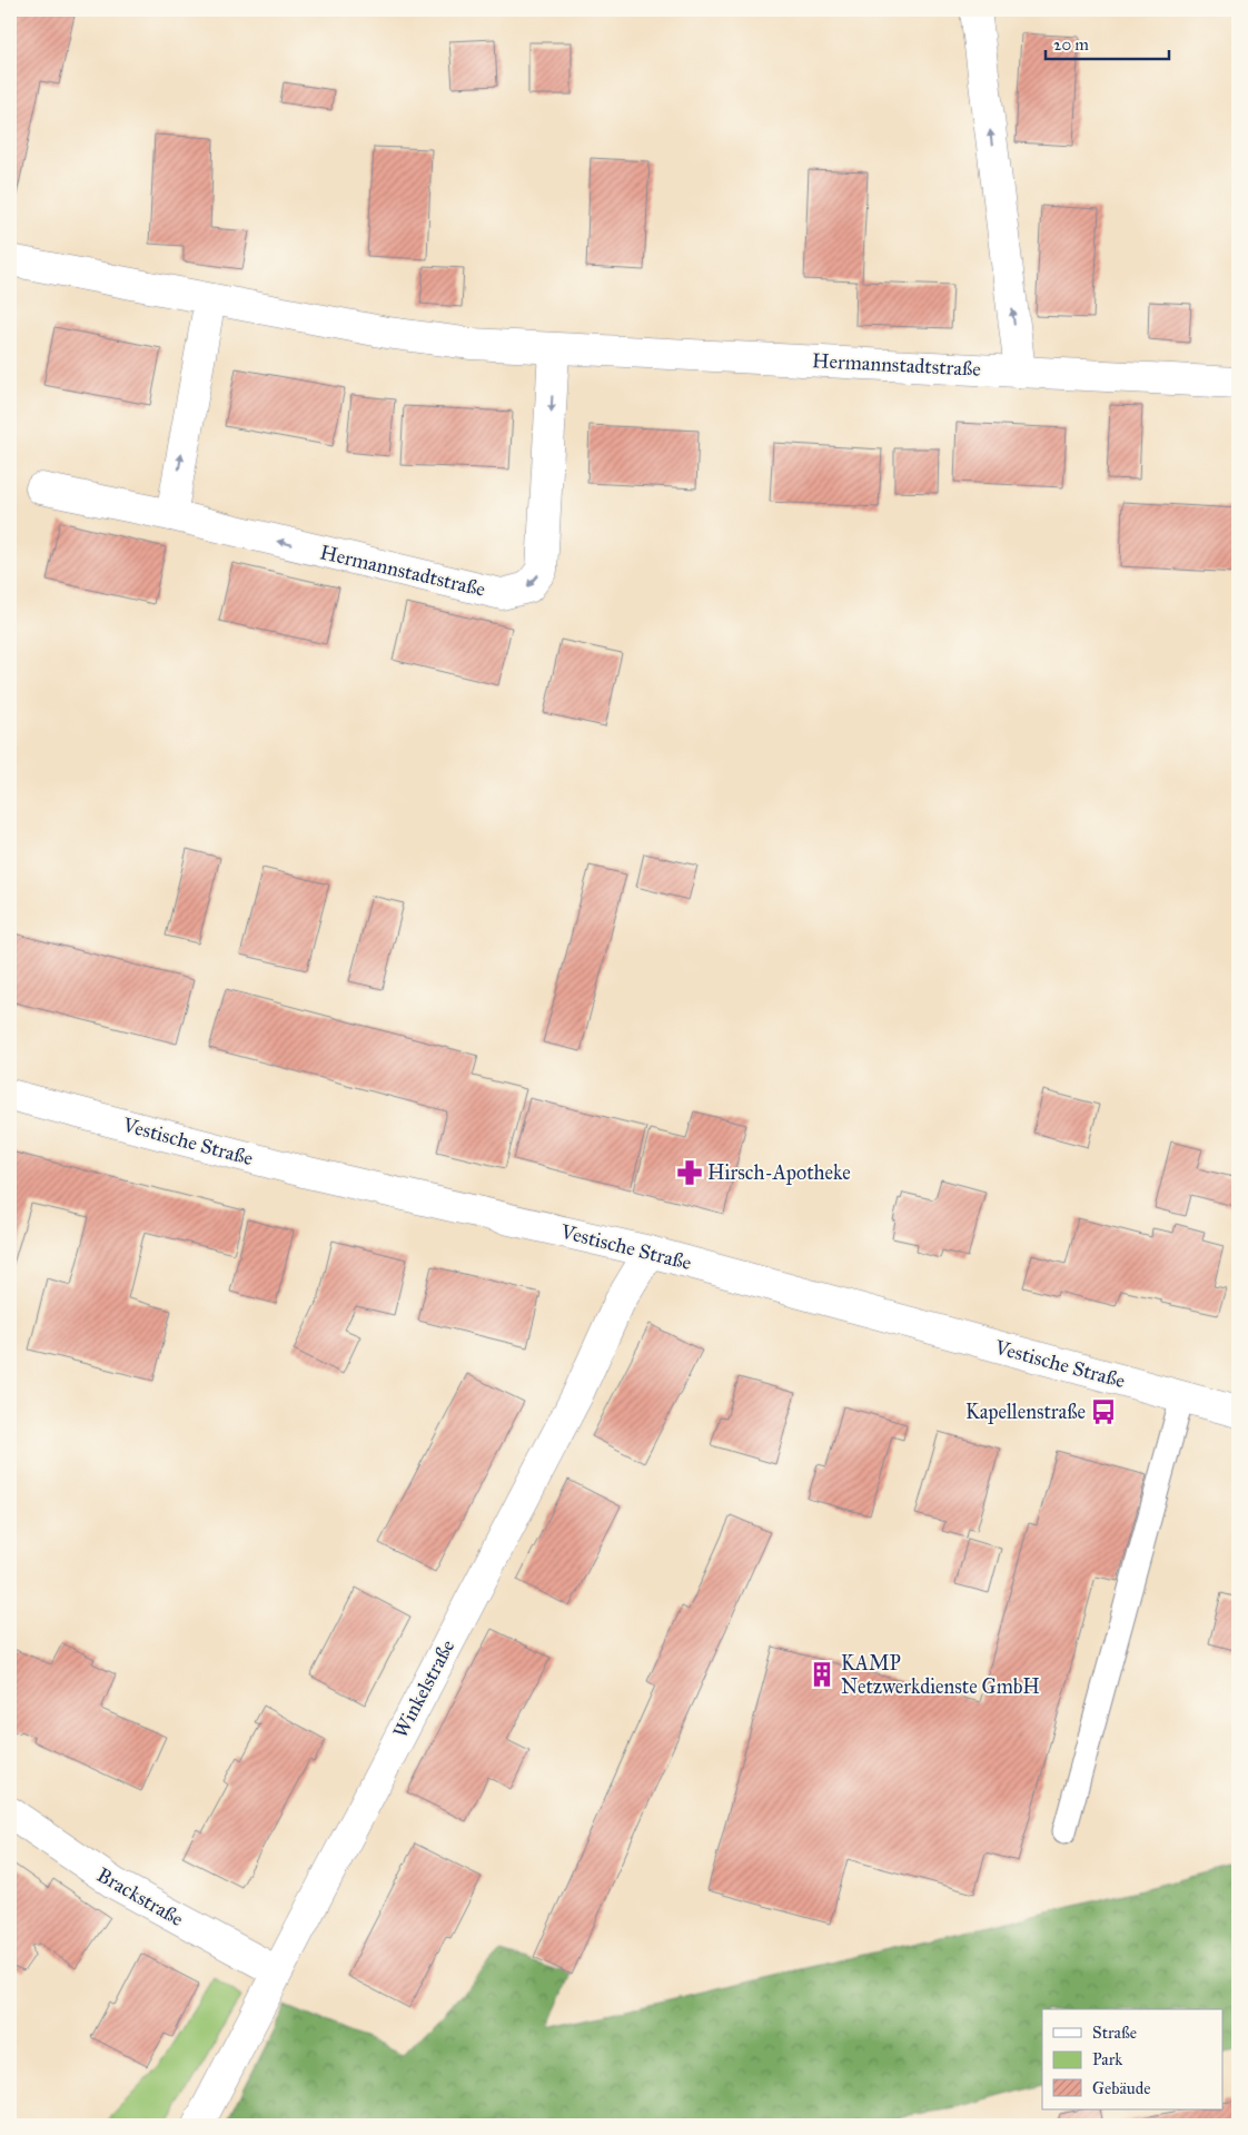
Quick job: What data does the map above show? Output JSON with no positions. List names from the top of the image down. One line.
{"streets":{"street":["Hermannstadtstraße","Vestische Straße","Winkelstraße","Brackstraße"]},"crossings":[["Vestische Straße","Winkelstraße"],["Winkelstraße","Brackstraße"]],"places":{"pharmacy":["Hirsch-Apotheke"],"bus stop":["Kapellenstraße"],"building":["KAMP Netzwerkdienste GmbH"]},"legend":["Straße","Park","Gebäude"],"scale_bar":"20 m"}
